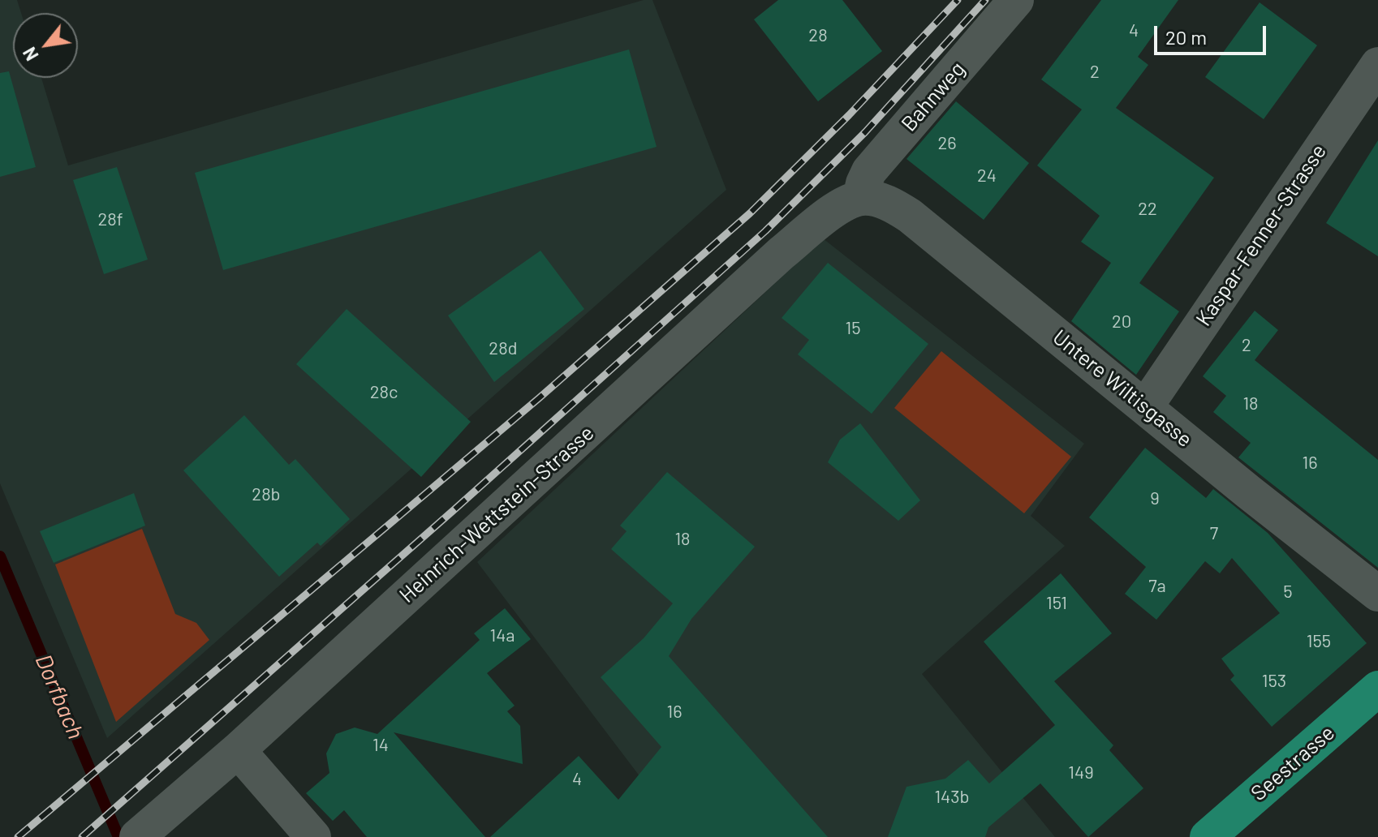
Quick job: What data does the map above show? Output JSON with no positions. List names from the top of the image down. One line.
{"streets":{"main road":["Seestrasse"],"street":["Bahnweg","Kaspar-Fenner-Strasse","Untere Wiltisgasse","Heinrich-Wettstein-Strasse"]},"crossings":[["Bahnweg","Untere Wiltisgasse"],["Bahnweg","Heinrich-Wettstein-Strasse"],["Kaspar-Fenner-Strasse","Untere Wiltisgasse"],["Untere Wiltisgasse","Heinrich-Wettstein-Strasse"]],"water":["Dorfbach"],"house_numbers":["4","28","2","26","24","22","28f","20","15","2","28d","28c","18","16","28b","9","7","18","7a","5","151","14a","155","153","16","14","149","4","143b"],"scale_bar":"20 m","north":"bottom left"}
